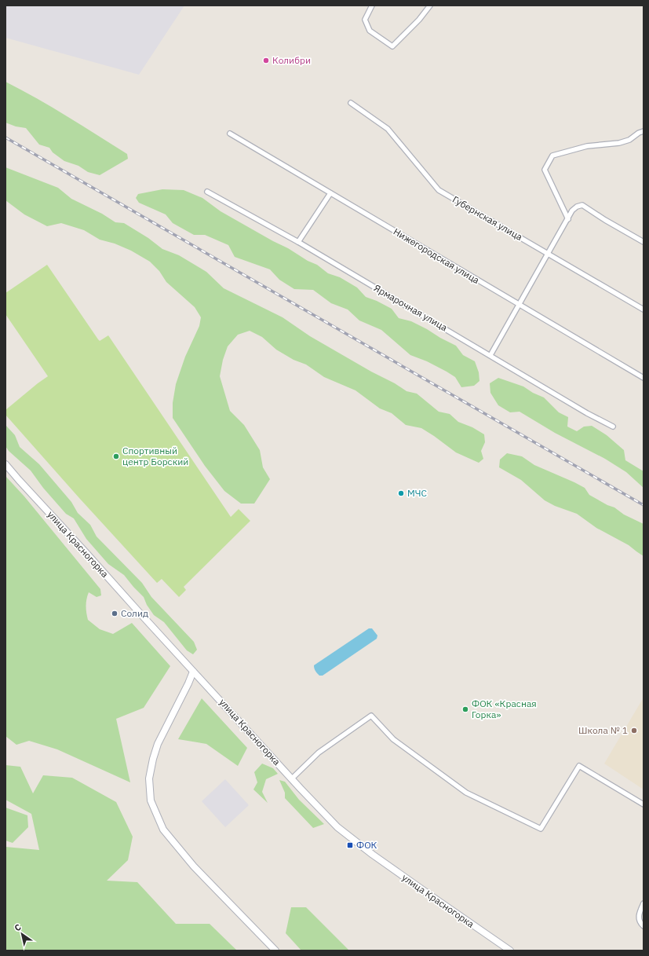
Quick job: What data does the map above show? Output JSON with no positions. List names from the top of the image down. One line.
{"streets":{"main road":["улица Красногорка"],"street":["Губернская улица","Нижегородская улица","Ярмарочная улица"]},"places":{"other":["Колибри","Спортивный центр Борский","МЧС","Солид","ФОК «Красная Горка»","Школа № 1"],"transit":["ФОК"]},"north":"top left"}
